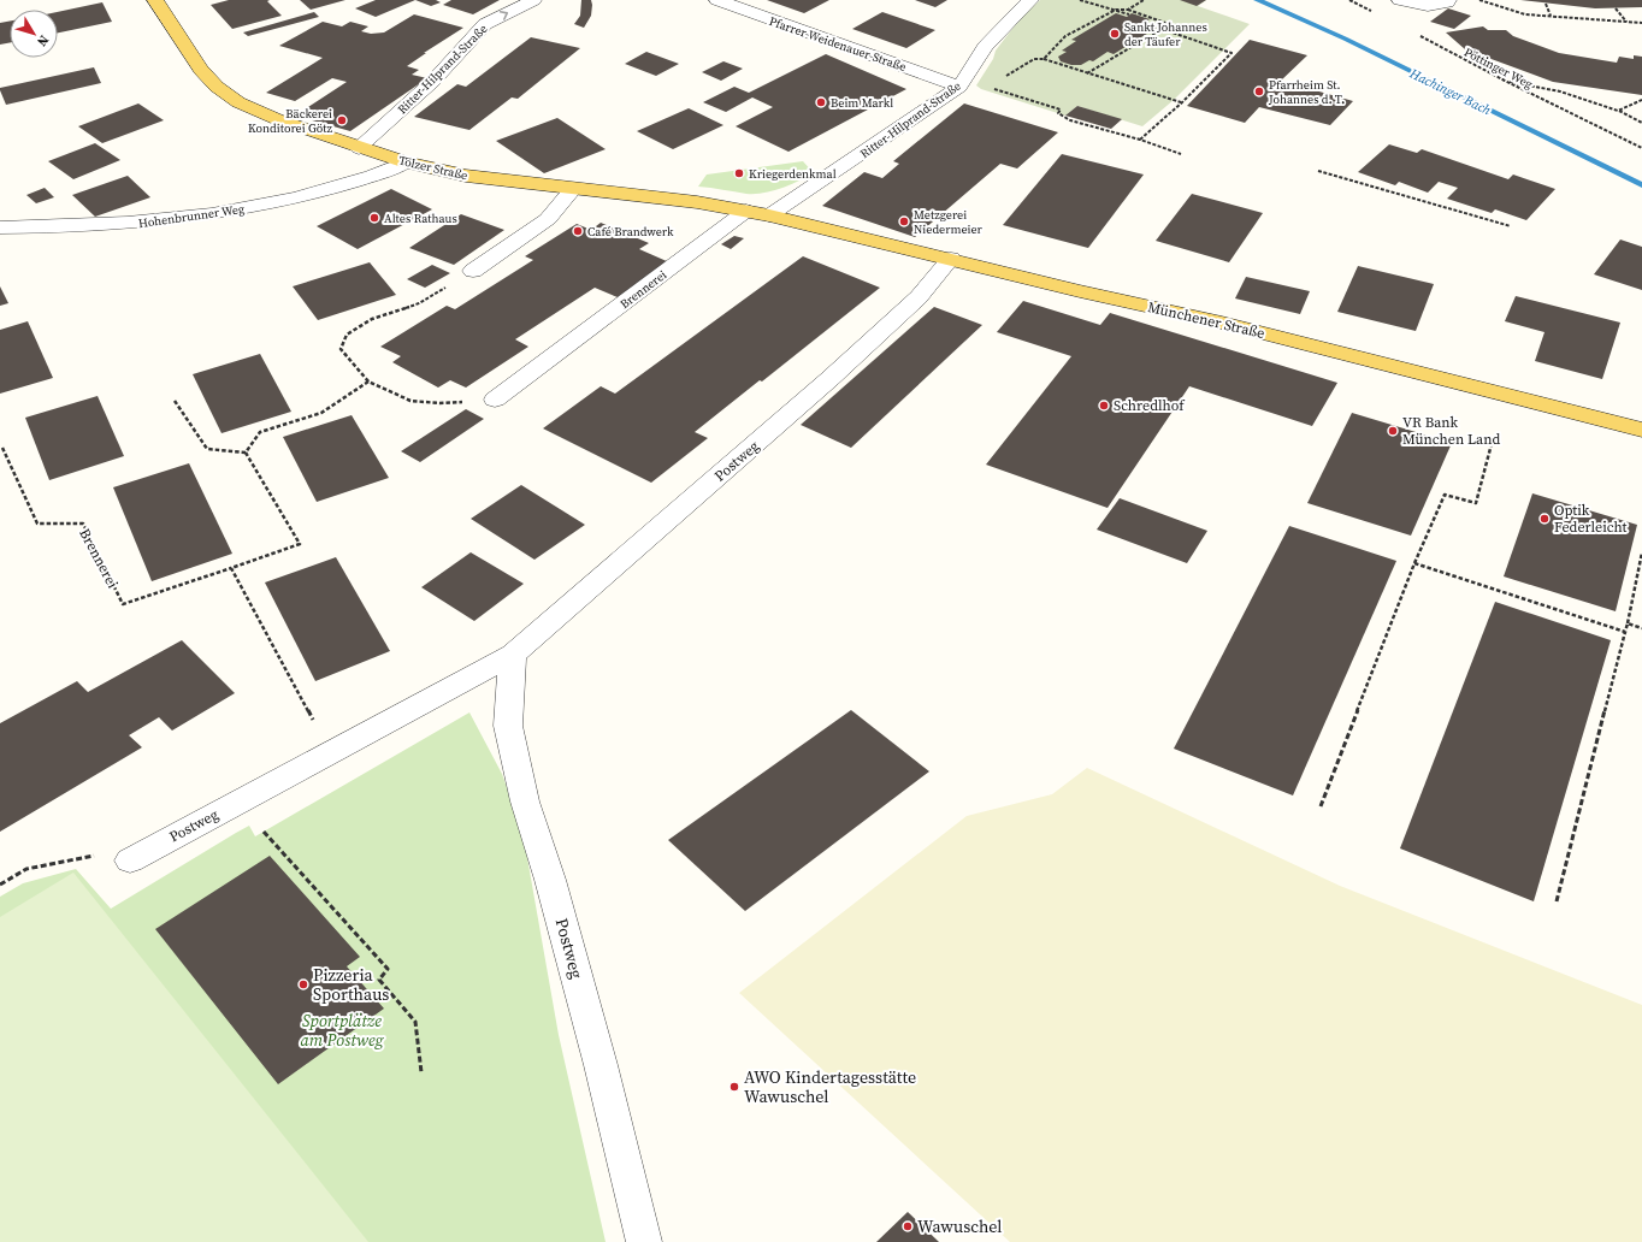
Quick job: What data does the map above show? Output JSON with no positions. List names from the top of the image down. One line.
{"streets":{"main road":["Tölzer Straße","Münchener Straße"],"street":["Pfarrer-Weidenauer-Straße","Ritter-Hilprand-Straße","Hohenbrunner Weg","Brennerei","Postweg"],"path":["Pöttinger Weg"]},"crossings":[["Pfarrer-Weidenauer-Straße","Ritter-Hilprand-Straße"],["Ritter-Hilprand-Straße","Tölzer Straße"],["Ritter-Hilprand-Straße","Münchener Straße"],["Tölzer Straße","Hohenbrunner Weg"],["Tölzer Straße","Brennerei"],["Tölzer Straße","Münchener Straße"],["Münchener Straße","Postweg"]],"water":["Hachinger Bach"],"parks":["Sportplätze am Postweg"],"places":["Sankt Johannes der Täufer","Pfarrheim St. Johannes d. T.","Beim Markl","Bäckerei Konditorei Götz","Kriegerdenkmal","Altes Rathaus","Metzgerei Niedermeier","Café Brandwerk","Schredlhof","VR Bank München Land","Optik Federleicht","Pizzeria Sporthaus","AWO Kindertagesstätte Wawuschel","Wawuschel"],"north":"bottom right"}
